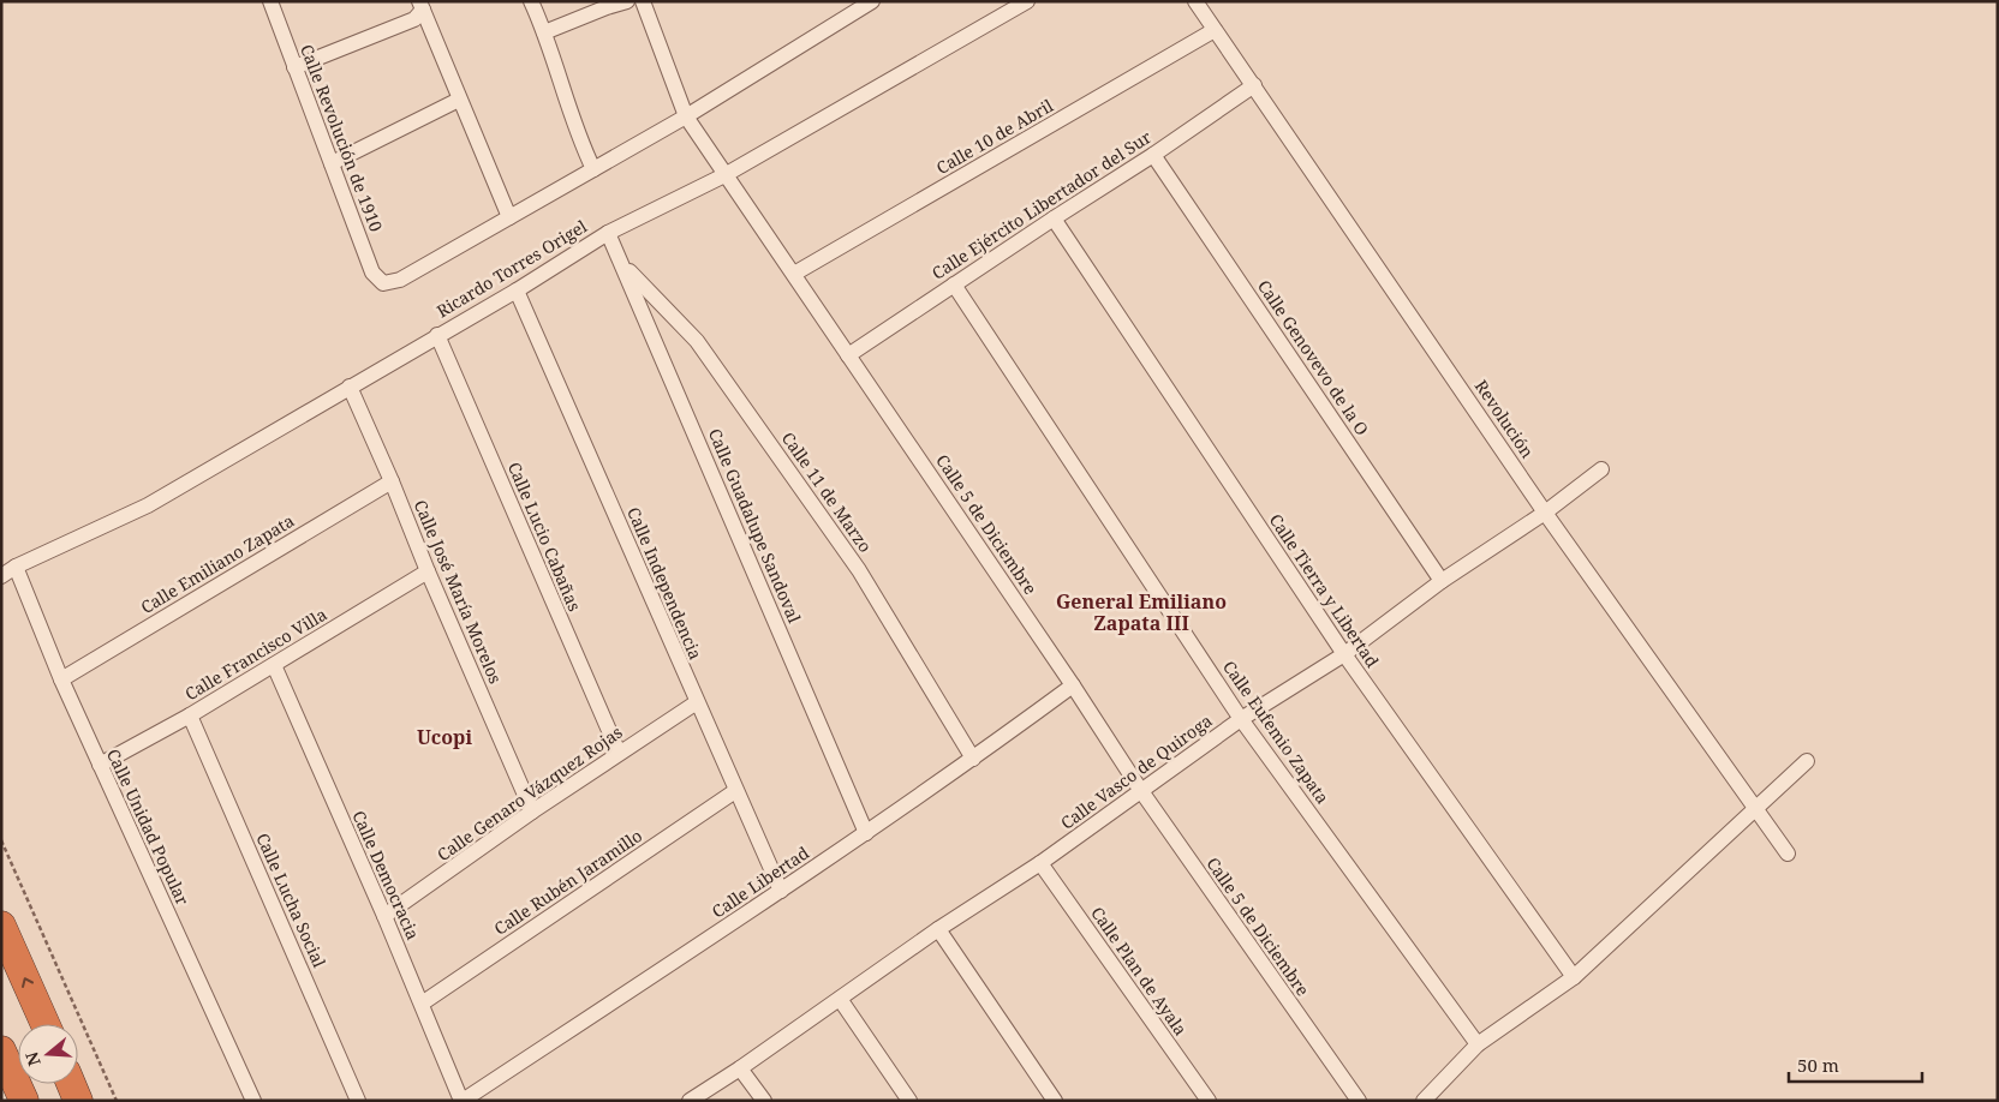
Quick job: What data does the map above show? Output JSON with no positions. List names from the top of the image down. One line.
{"streets":{"street":["Calle 10 de Abril","Calle Revolución de 1910","Calle Ejército Libertador del Sur","Ricardo Torres Origel","Calle Genovevo de la O","Revolución","Calle 11 de Marzo","Calle 5 de Diciembre","Calle Guadalupe Sandoval","Calle Lucio Cabañas","Calle Emiliano Zapata","Calle Independencia","Calle Tierra y Libertad","Calle José María Morelos","Calle Francisco Villa","Calle Eufemio Zapata","Calle Vasco de Quiroga","Calle Genaro Vázquez Rojas","Calle Unidad Popular","Calle Democracia","Calle Rubén Jaramillo","Calle Libertad","Calle Lucha Social","Calle Plan de Ayala"]},"crossings":[["Calle 10 de Abril","Revolución"],["Calle 10 de Abril","Calle 5 de Diciembre"],["Calle Ejército Libertador del Sur","Calle Genovevo de la O"],["Calle Ejército Libertador del Sur","Revolución"],["Calle Ejército Libertador del Sur","Calle 5 de Diciembre"],["Calle Ejército Libertador del Sur","Calle Tierra y Libertad"],["Calle Ejército Libertador del Sur","Calle Eufemio Zapata"],["Ricardo Torres Origel","Calle 5 de Diciembre"],["Ricardo Torres Origel","Calle Guadalupe Sandoval"],["Ricardo Torres Origel","Calle Lucio Cabañas"],["Ricardo Torres Origel","Calle Independencia"],["Ricardo Torres Origel","Calle José María Morelos"],["Ricardo Torres Origel","Calle Unidad Popular"],["Calle Genovevo de la O","Calle Vasco de Quiroga"],["Revolución","Calle Vasco de Quiroga"],["Calle 11 de Marzo","Calle Guadalupe Sandoval"],["Calle 11 de Marzo","Calle Libertad"],["Calle 5 de Diciembre","Calle Vasco de Quiroga"],["Calle 5 de Diciembre","Calle Libertad"],["Calle Guadalupe Sandoval","Calle Libertad"],["Calle Lucio Cabañas","Calle Genaro Vázquez Rojas"],["Calle Emiliano Zapata","Calle José María Morelos"],["Calle Emiliano Zapata","Calle Unidad Popular"],["Calle Independencia","Calle Genaro Vázquez Rojas"],["Calle Independencia","Calle Rubén Jaramillo"],["Calle Independencia","Calle Libertad"],["Calle Tierra y Libertad","Calle Vasco de Quiroga"],["Calle José María Morelos","Calle Francisco Villa"],["Calle José María Morelos","Calle Genaro Vázquez Rojas"],["Calle Francisco Villa","Calle Unidad Popular"],["Calle Francisco Villa","Calle Democracia"],["Calle Francisco Villa","Calle Lucha Social"],["Calle Eufemio Zapata","Calle Vasco de Quiroga"],["Calle Vasco de Quiroga","Calle Plan de Ayala"],["Calle Genaro Vázquez Rojas","Calle Democracia"],["Calle Democracia","Calle Rubén Jaramillo"],["Calle Democracia","Calle Libertad"]],"districts":["General Emiliano Zapata III","Ucopi"],"scale_bar":"50 m","north":"left"}
